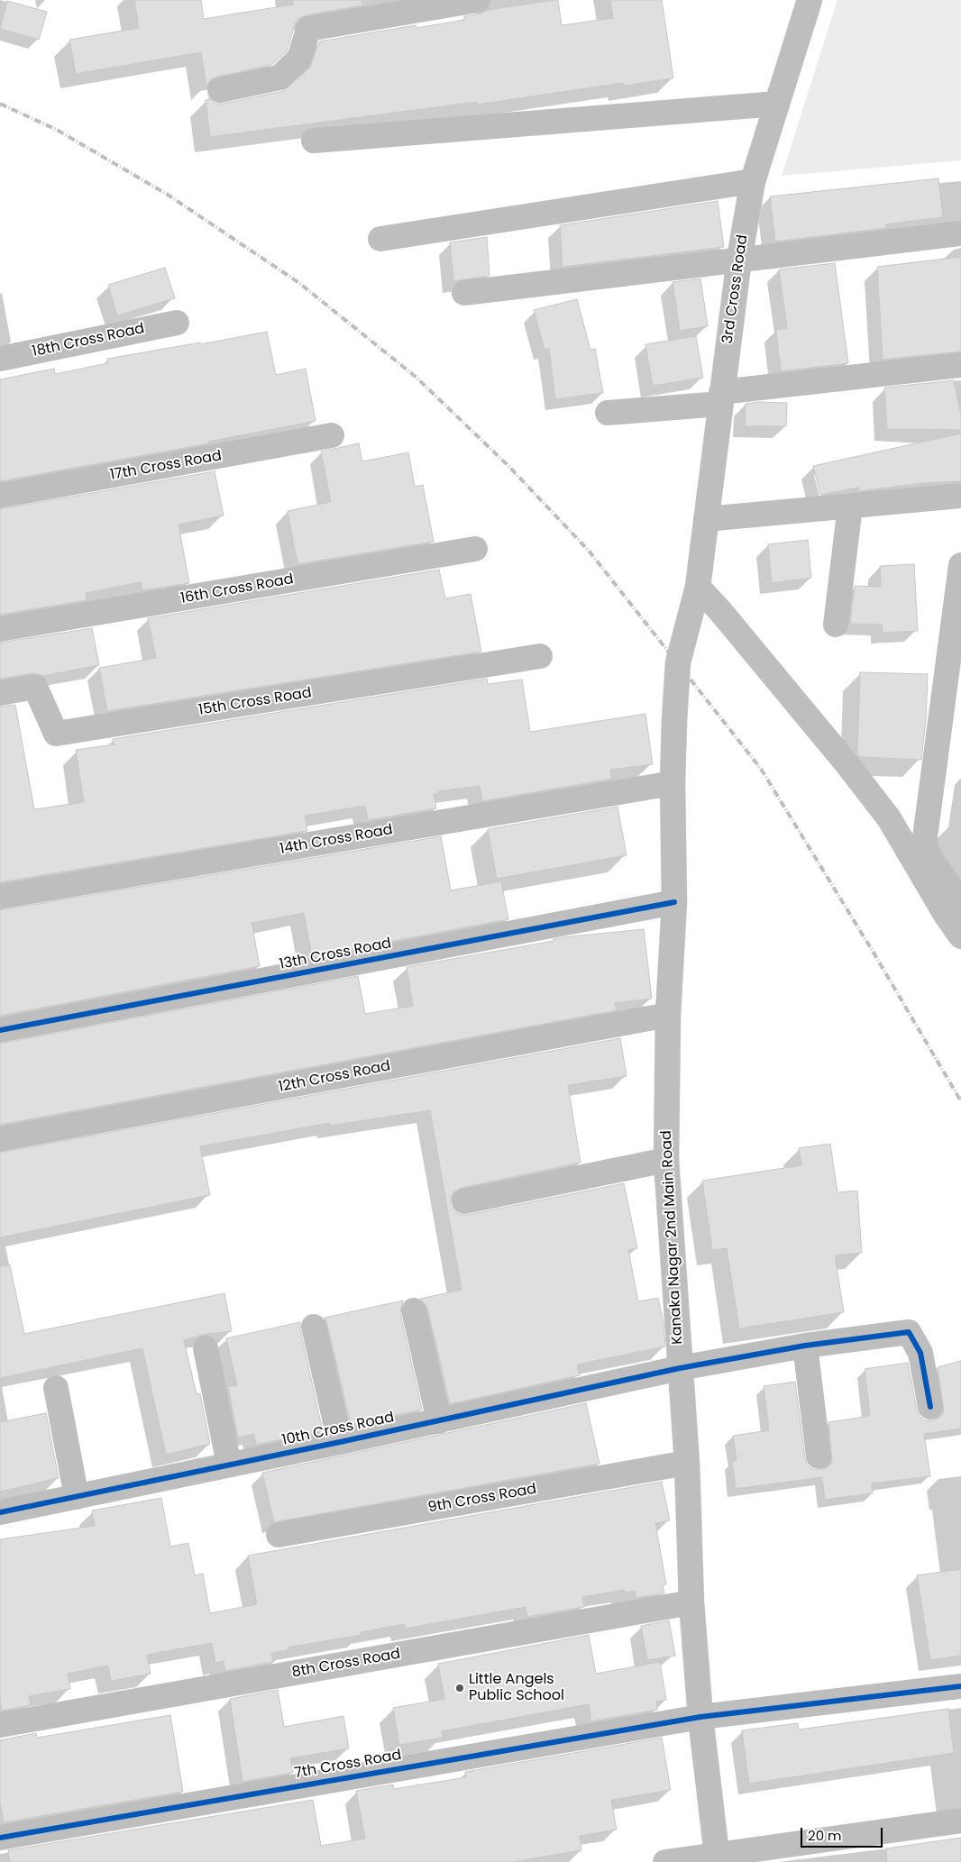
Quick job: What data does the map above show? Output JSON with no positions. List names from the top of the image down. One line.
{"streets":{"street":["3rd Cross Road","18th Cross Road","17th Cross Road","16th Cross Road","15th Cross Road","14th Cross Road","13th Cross Road","12th Cross Road","Kanaka Nagar 2nd Main Road","10th Cross Road","9th Cross Road","8th Cross Road","7th Cross Road"]},"crossings":[["3rd Cross Road","Kanaka Nagar 2nd Main Road"],["14th Cross Road","Kanaka Nagar 2nd Main Road"],["13th Cross Road","Kanaka Nagar 2nd Main Road"],["12th Cross Road","Kanaka Nagar 2nd Main Road"],["Kanaka Nagar 2nd Main Road","10th Cross Road"],["Kanaka Nagar 2nd Main Road","9th Cross Road"],["Kanaka Nagar 2nd Main Road","8th Cross Road"],["Kanaka Nagar 2nd Main Road","7th Cross Road"]],"places":["Little Angels Public School"],"scale_bar":"20 m"}
